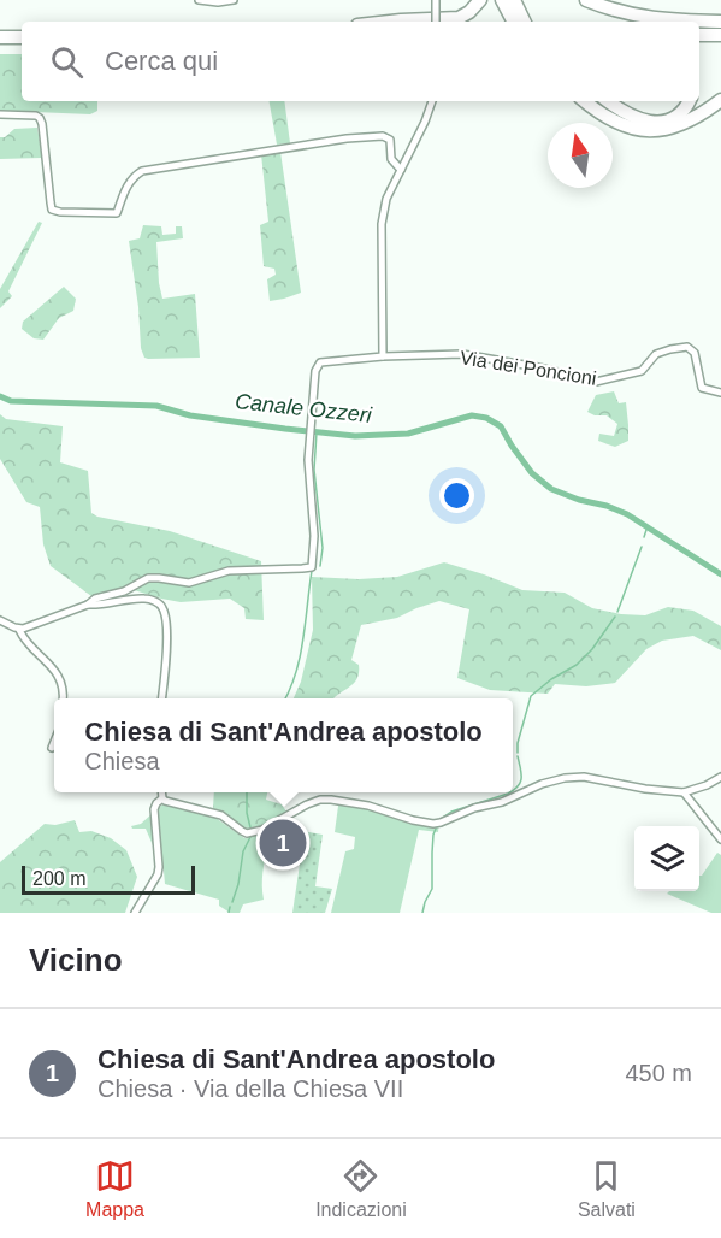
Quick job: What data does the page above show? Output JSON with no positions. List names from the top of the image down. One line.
{"streets":{"street":["Via dei Poncioni"]},"water":["Canale Ozzeri"],"scale_bar":"200 m","north":"top","page":{"search":"Cerca qui","popup":["Chiesa di Sant'Andrea apostolo","Chiesa"],"pins":"1","scale":"200 m","heading":"Vicino","list":[{"mark":"1","name":"Chiesa di Sant'Andrea apostolo","note":"Chiesa · Via della Chiesa VII","value":"450 m"}],"nav":["Mappa","Indicazioni","Salvati"]}}
